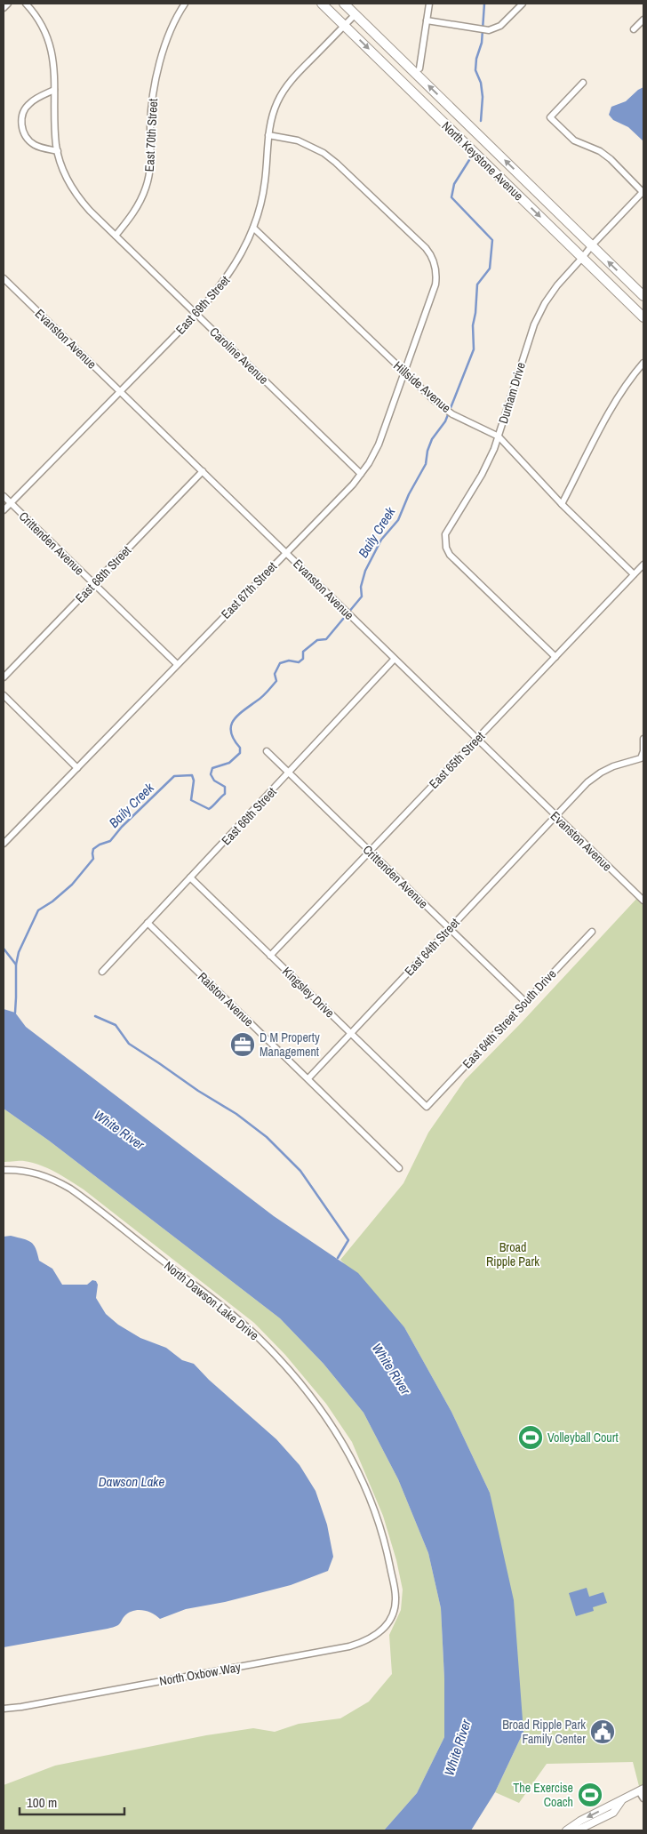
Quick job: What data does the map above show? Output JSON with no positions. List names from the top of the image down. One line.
{"streets":{"main road":["North Keystone Avenue"],"street":["East 70th Street","East 69th Street","Evanston Avenue","Caroline Avenue","Hillside Avenue","Durham Drive","Crittenden Avenue","East 68th Street","East 67th Street","East 65th Street","East 66th Street","East 64th Street","Kingsley Drive","Ralston Avenue","East 64th Street South Drive","North Dawson Lake Drive","North Oxbow Way"]},"crossings":[["East 70th Street","Caroline Avenue"],["North Keystone Avenue","East 69th Street"],["North Keystone Avenue","Durham Drive"],["East 69th Street","Evanston Avenue"],["East 69th Street","Caroline Avenue"],["East 69th Street","Hillside Avenue"],["East 69th Street","Crittenden Avenue"],["East 69th Street","East 67th Street"],["Evanston Avenue","East 68th Street"],["Evanston Avenue","East 67th Street"],["Evanston Avenue","East 65th Street"],["Evanston Avenue","East 66th Street"],["Evanston Avenue","East 64th Street"],["Caroline Avenue","East 67th Street"],["Hillside Avenue","Durham Drive"],["Hillside Avenue","East 67th Street"],["Hillside Avenue","East 65th Street"],["Durham Drive","East 65th Street"],["Crittenden Avenue","East 68th Street"],["Crittenden Avenue","East 67th Street"],["Crittenden Avenue","East 65th Street"],["Crittenden Avenue","East 66th Street"],["Crittenden Avenue","East 64th Street"],["Crittenden Avenue","East 64th Street South Drive"],["East 65th Street","Kingsley Drive"],["East 66th Street","Kingsley Drive"],["East 66th Street","Ralston Avenue"],["East 64th Street","Kingsley Drive"],["East 64th Street","Ralston Avenue"],["Kingsley Drive","East 64th Street South Drive"],["North Dawson Lake Drive","North Oxbow Way"]],"water":["Baily Creek","White River","Dawson Lake"],"parks":["Broad Ripple Park"],"places":{"office":["D M Property Management"],"sports":["Volleyball Court","The Exercise Coach"],"public building":["Broad Ripple Park Family Center"]},"scale_bar":"100 m"}
